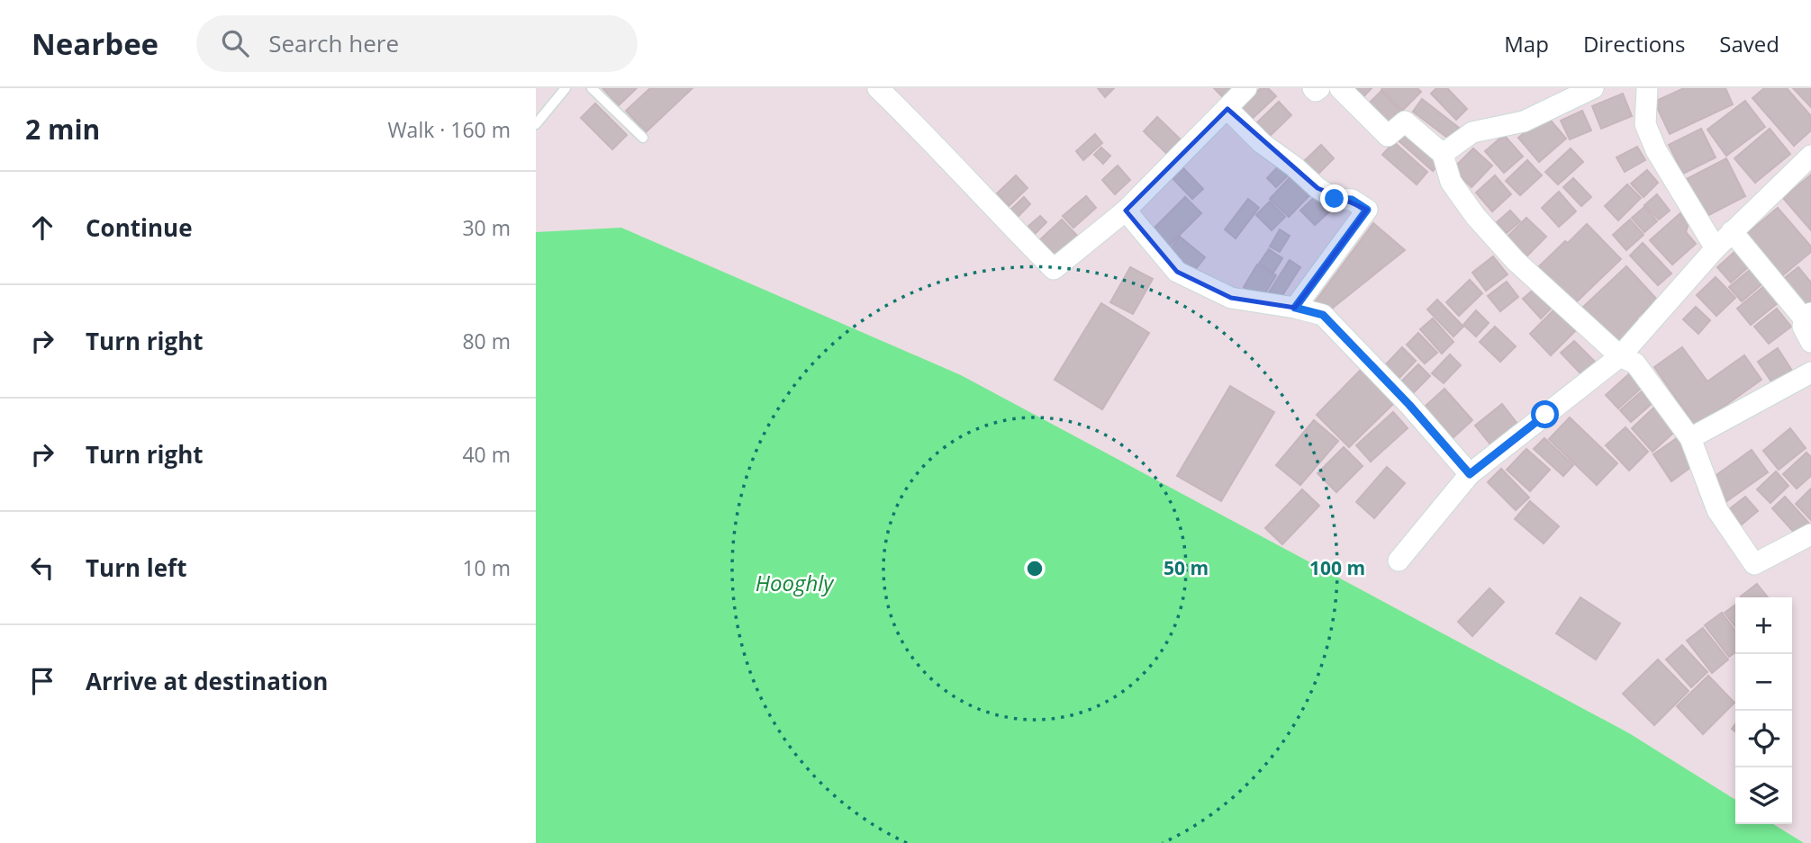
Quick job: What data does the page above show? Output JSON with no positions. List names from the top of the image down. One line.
{"water":["Hooghly"],"page":{"header":"Nearbee","search":"Search here","nav":["Map","Directions","Saved"],"heading":["2 min","Walk · 160 m"],"list":[["Continue","30 m"],["Turn right","80 m"],["Turn right","40 m"],["Turn left","10 m"],"Arrive at destination"],"map_buttons":["+","−"]},"rings":["50 m","100 m"]}
